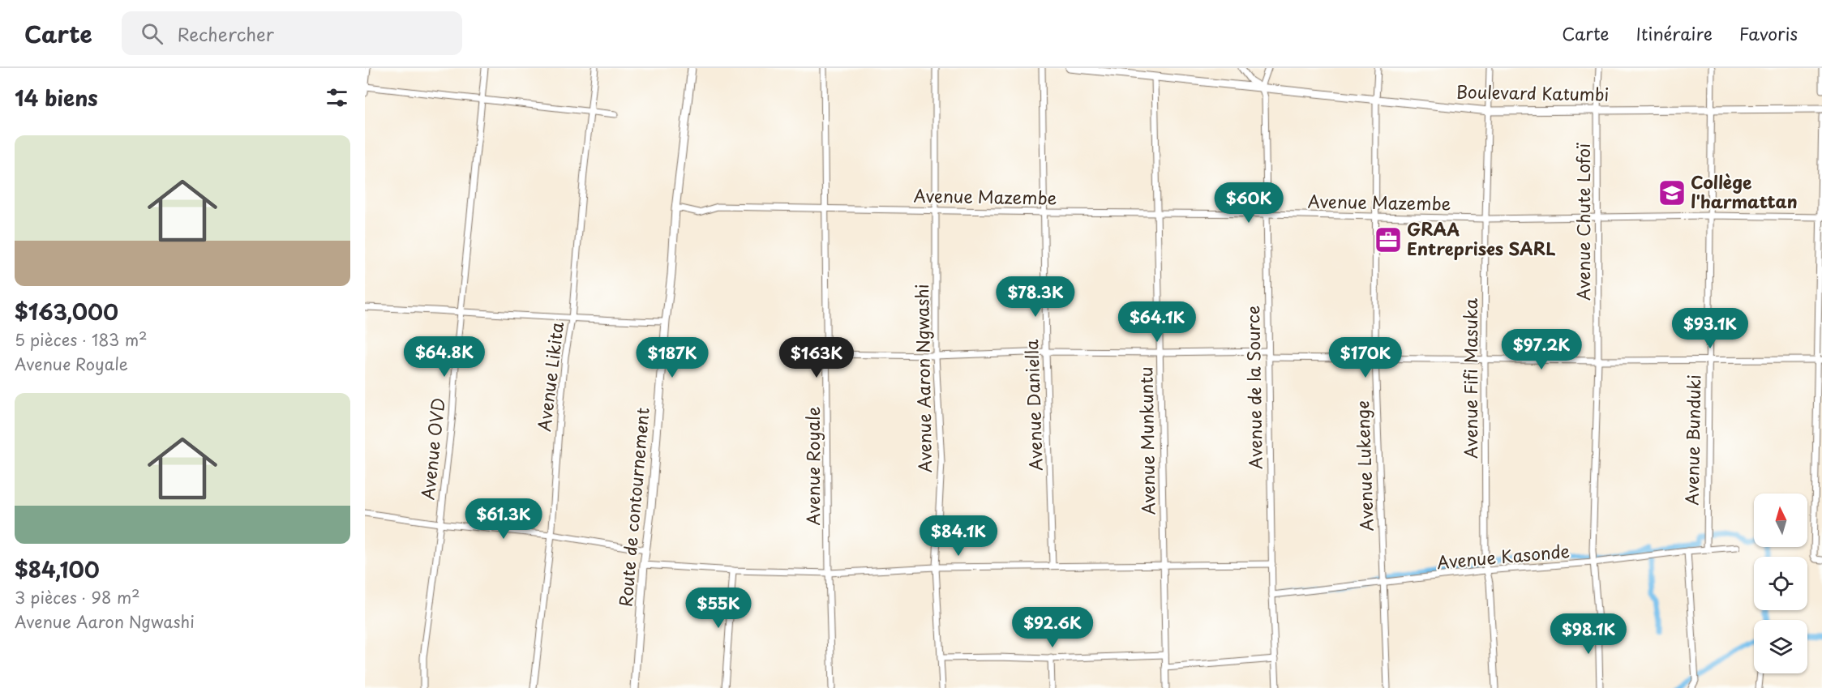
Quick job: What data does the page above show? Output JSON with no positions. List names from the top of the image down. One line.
{"streets":{"street":["Boulevard Katumbi","Avenue Mazembe","Avenue Chute Lofoï","Avenue Likita","Avenue Aaron Ngwashi","Avenue Fifi Masuka","Avenue de la Source","Avenue Daniella","Avenue Bunduki","Avenue Munkuntu","Avenue OVD","Avenue Royale","Avenue Lukenge","Route de contournement","Avenue Kasonde"]},"crossings":[["Boulevard Katumbi","Avenue Chute Lofoï"],["Boulevard Katumbi","Avenue Fifi Masuka"],["Boulevard Katumbi","Avenue de la Source"],["Boulevard Katumbi","Avenue Bunduki"],["Boulevard Katumbi","Avenue Munkuntu"],["Boulevard Katumbi","Avenue Lukenge"],["Avenue Mazembe","Avenue Chute Lofoï"],["Avenue Mazembe","Avenue Aaron Ngwashi"],["Avenue Mazembe","Avenue Fifi Masuka"],["Avenue Mazembe","Avenue de la Source"],["Avenue Mazembe","Avenue Daniella"],["Avenue Mazembe","Avenue Bunduki"],["Avenue Mazembe","Avenue Munkuntu"],["Avenue Mazembe","Avenue Royale"],["Avenue Mazembe","Avenue Lukenge"],["Avenue Mazembe","Route de contournement"],["Avenue Chute Lofoï","Avenue Kasonde"],["Avenue Fifi Masuka","Avenue Kasonde"],["Avenue de la Source","Avenue Kasonde"],["Avenue Bunduki","Avenue Kasonde"],["Avenue Lukenge","Avenue Kasonde"]],"places":{"school or university":["Collège l'harmattan"],"office":["GRAA Entreprises SARL"]},"north":"top","page":{"header":"Carte","search":"Rechercher","nav":["Carte","Itinéraire","Favoris"],"heading":"14 biens","list":[{"name":"$163,000","note":"5 pièces · 183 m² · Avenue Royale"},{"name":"$84,100","note":"3 pièces · 98 m² · Avenue Aaron Ngwashi"}],"price":["$60K","$78.3K","$64.1K","$93.1K","$97.2K","$64.8K","$187K","$163K","$170K","$61.3K","$84.1K","$55K","$92.6K","$98.1K"]}}
